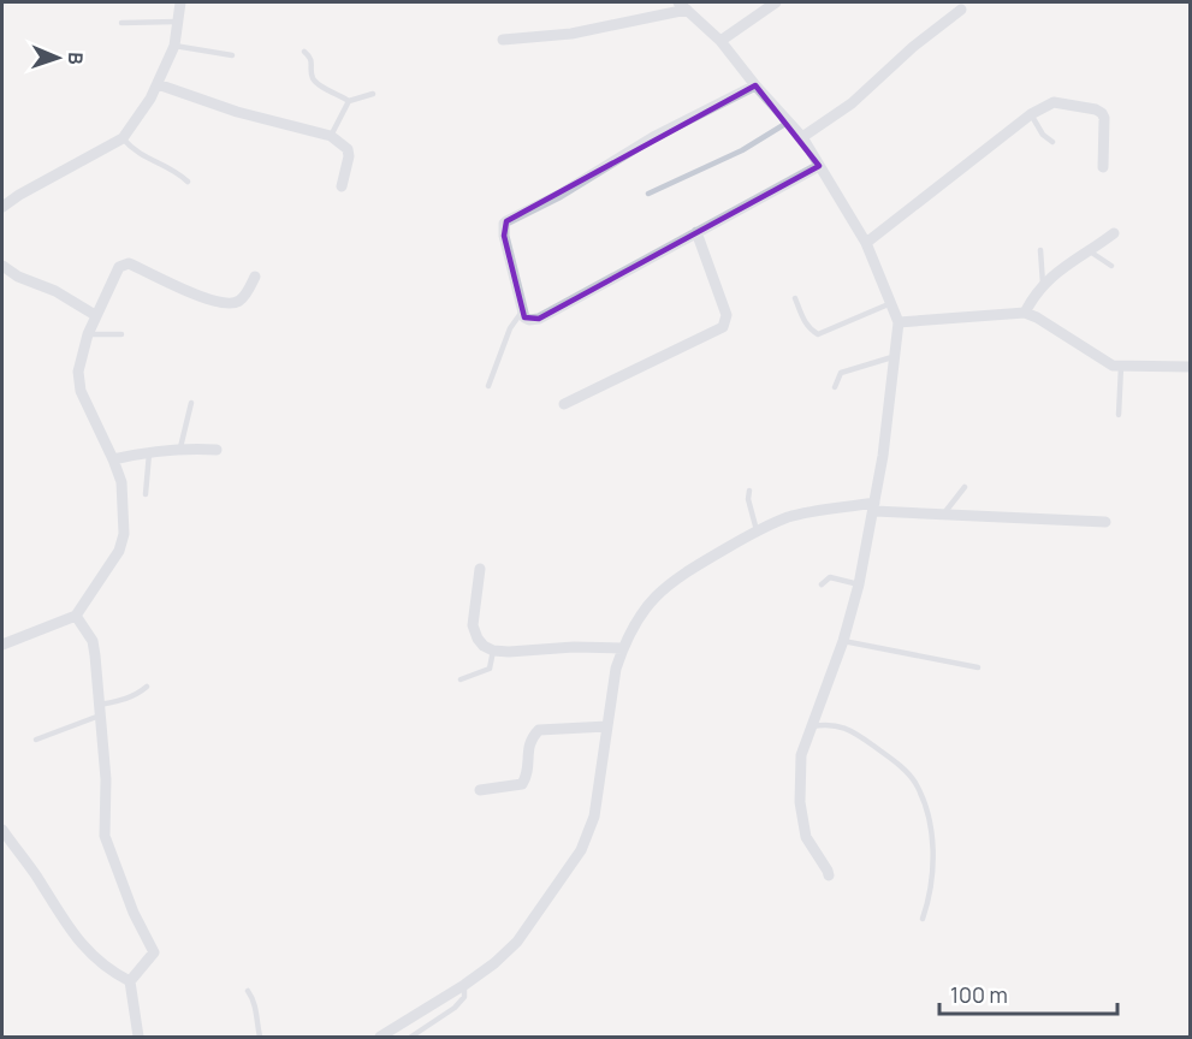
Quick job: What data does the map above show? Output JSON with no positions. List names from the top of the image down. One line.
{"scale_bar":"100 m","north":"right"}
